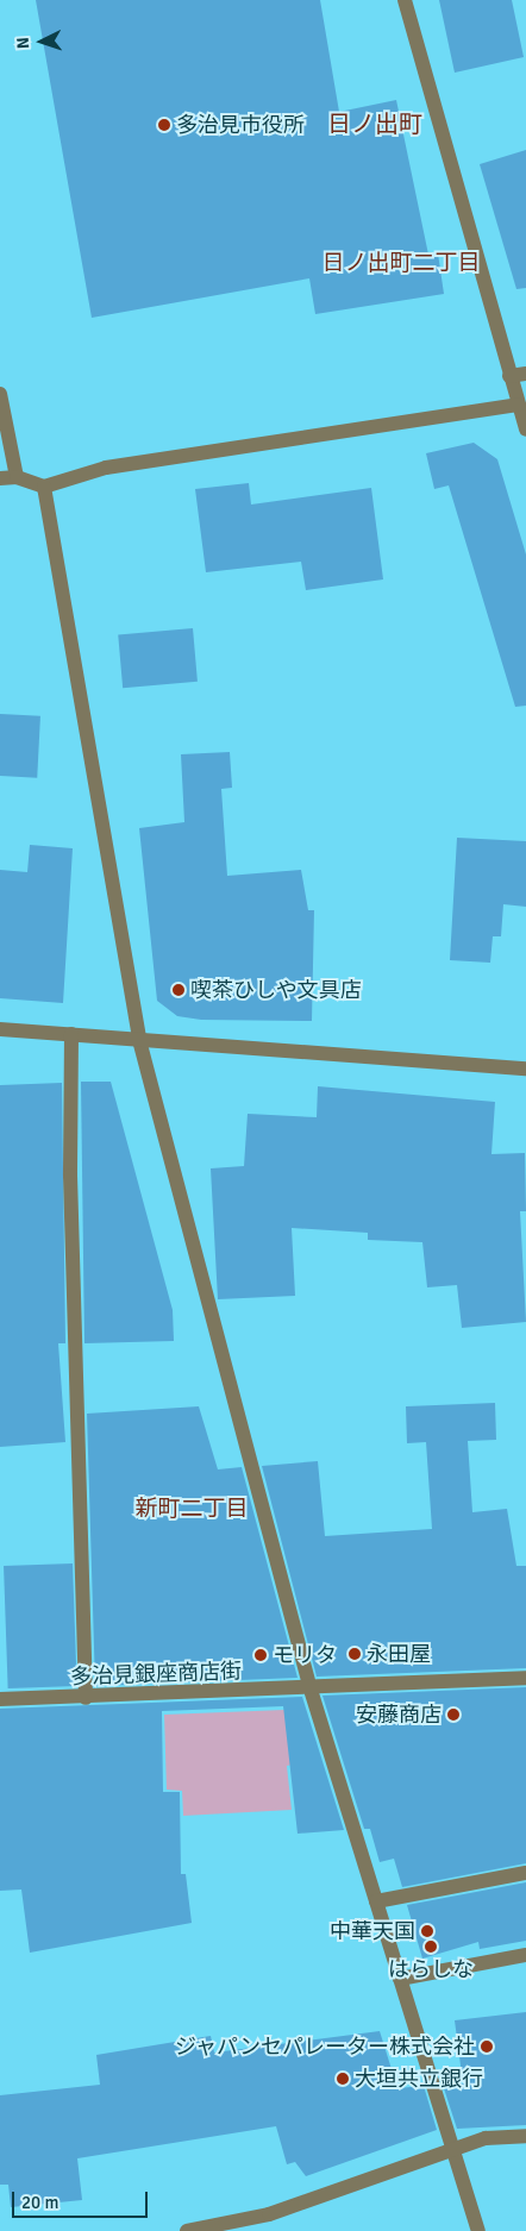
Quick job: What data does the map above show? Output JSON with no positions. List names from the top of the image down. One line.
{"streets":{"street":["多治見銀座商店街"]},"districts":["日ノ出町","日ノ出町二丁目","新町二丁目"],"places":["多治見市役所","喫茶ひしや文具店","永田屋","モリタ","安藤商店","中華天国","はらしな","ジャパンセパレーター株式会社","大垣共立銀行"],"scale_bar":"20 m","north":"left"}
